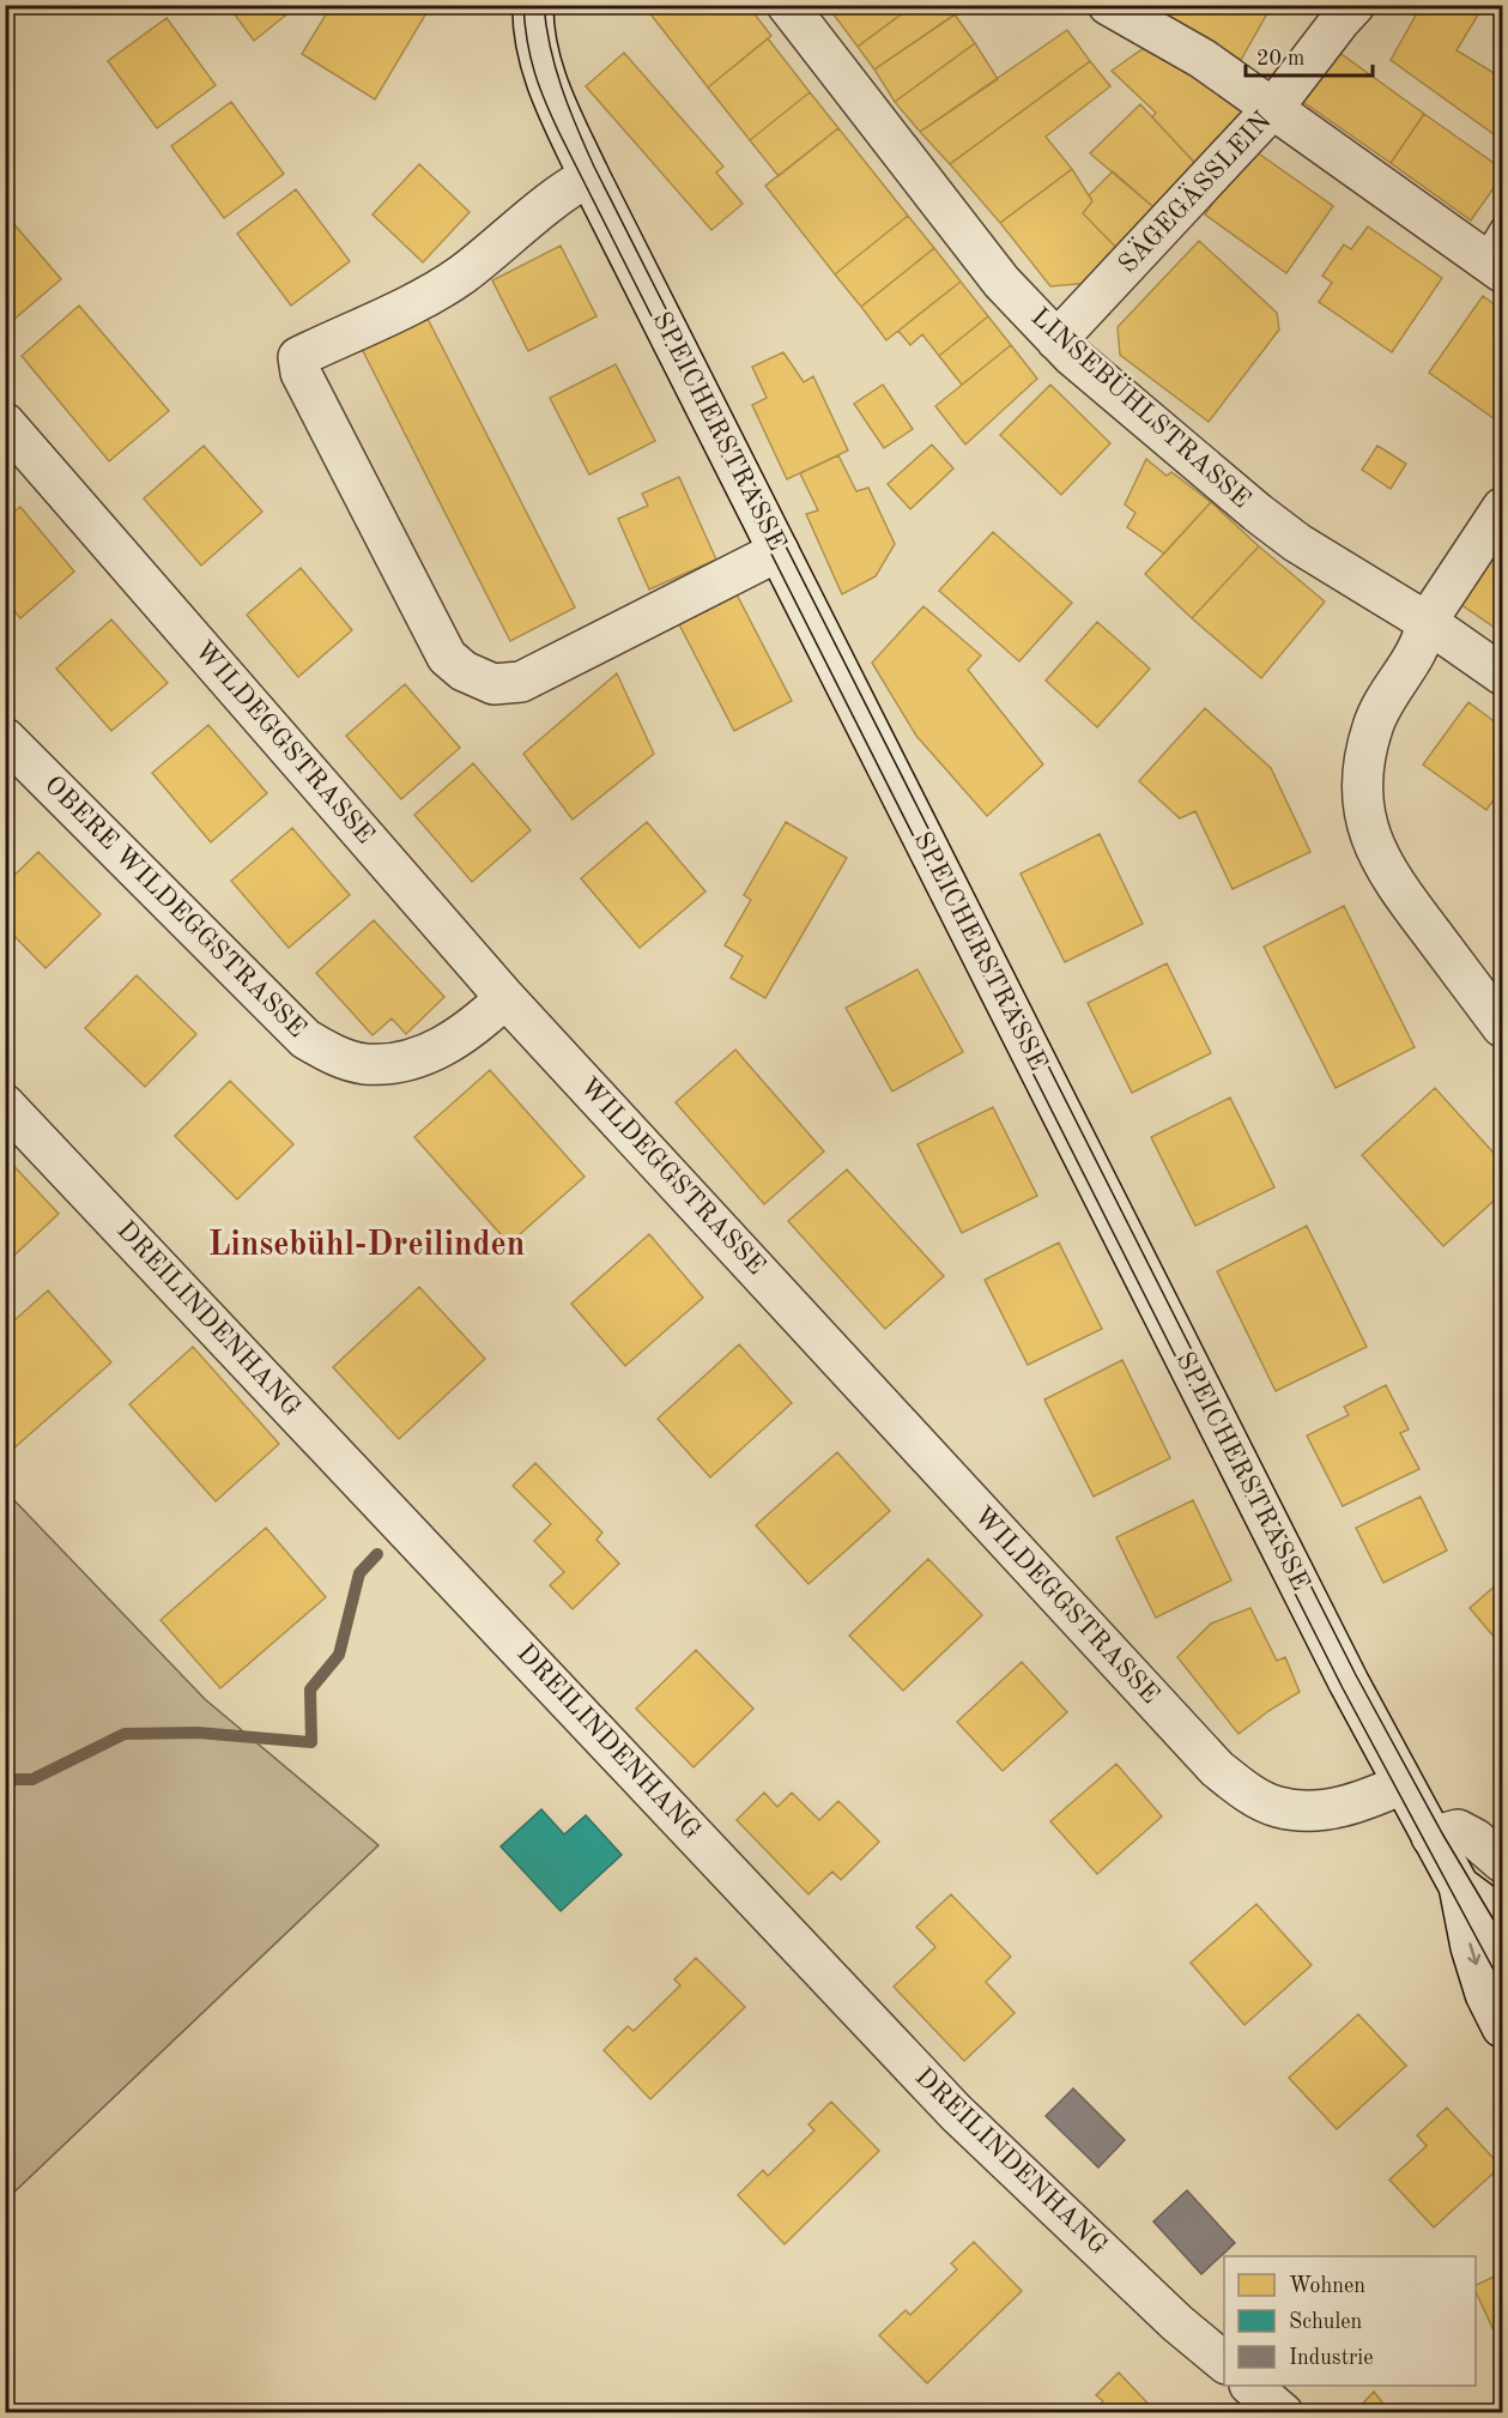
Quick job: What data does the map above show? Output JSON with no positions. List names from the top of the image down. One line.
{"streets":{"street":["SÄGEGÄSSLEIN","LINSEBÜHLSTRASSE","SPEICHERSTRASSE","WILDEGGSTRASSE","OBERE WILDEGGSTRASSE","DREILINDENHANG"]},"crossings":[["SÄGEGÄSSLEIN","LINSEBÜHLSTRASSE"],["SPEICHERSTRASSE","WILDEGGSTRASSE"],["WILDEGGSTRASSE","OBERE WILDEGGSTRASSE"]],"districts":["Linsebühl-Dreilinden"],"legend":["Wohnen","Schulen","Industrie"],"scale_bar":"20 m"}
